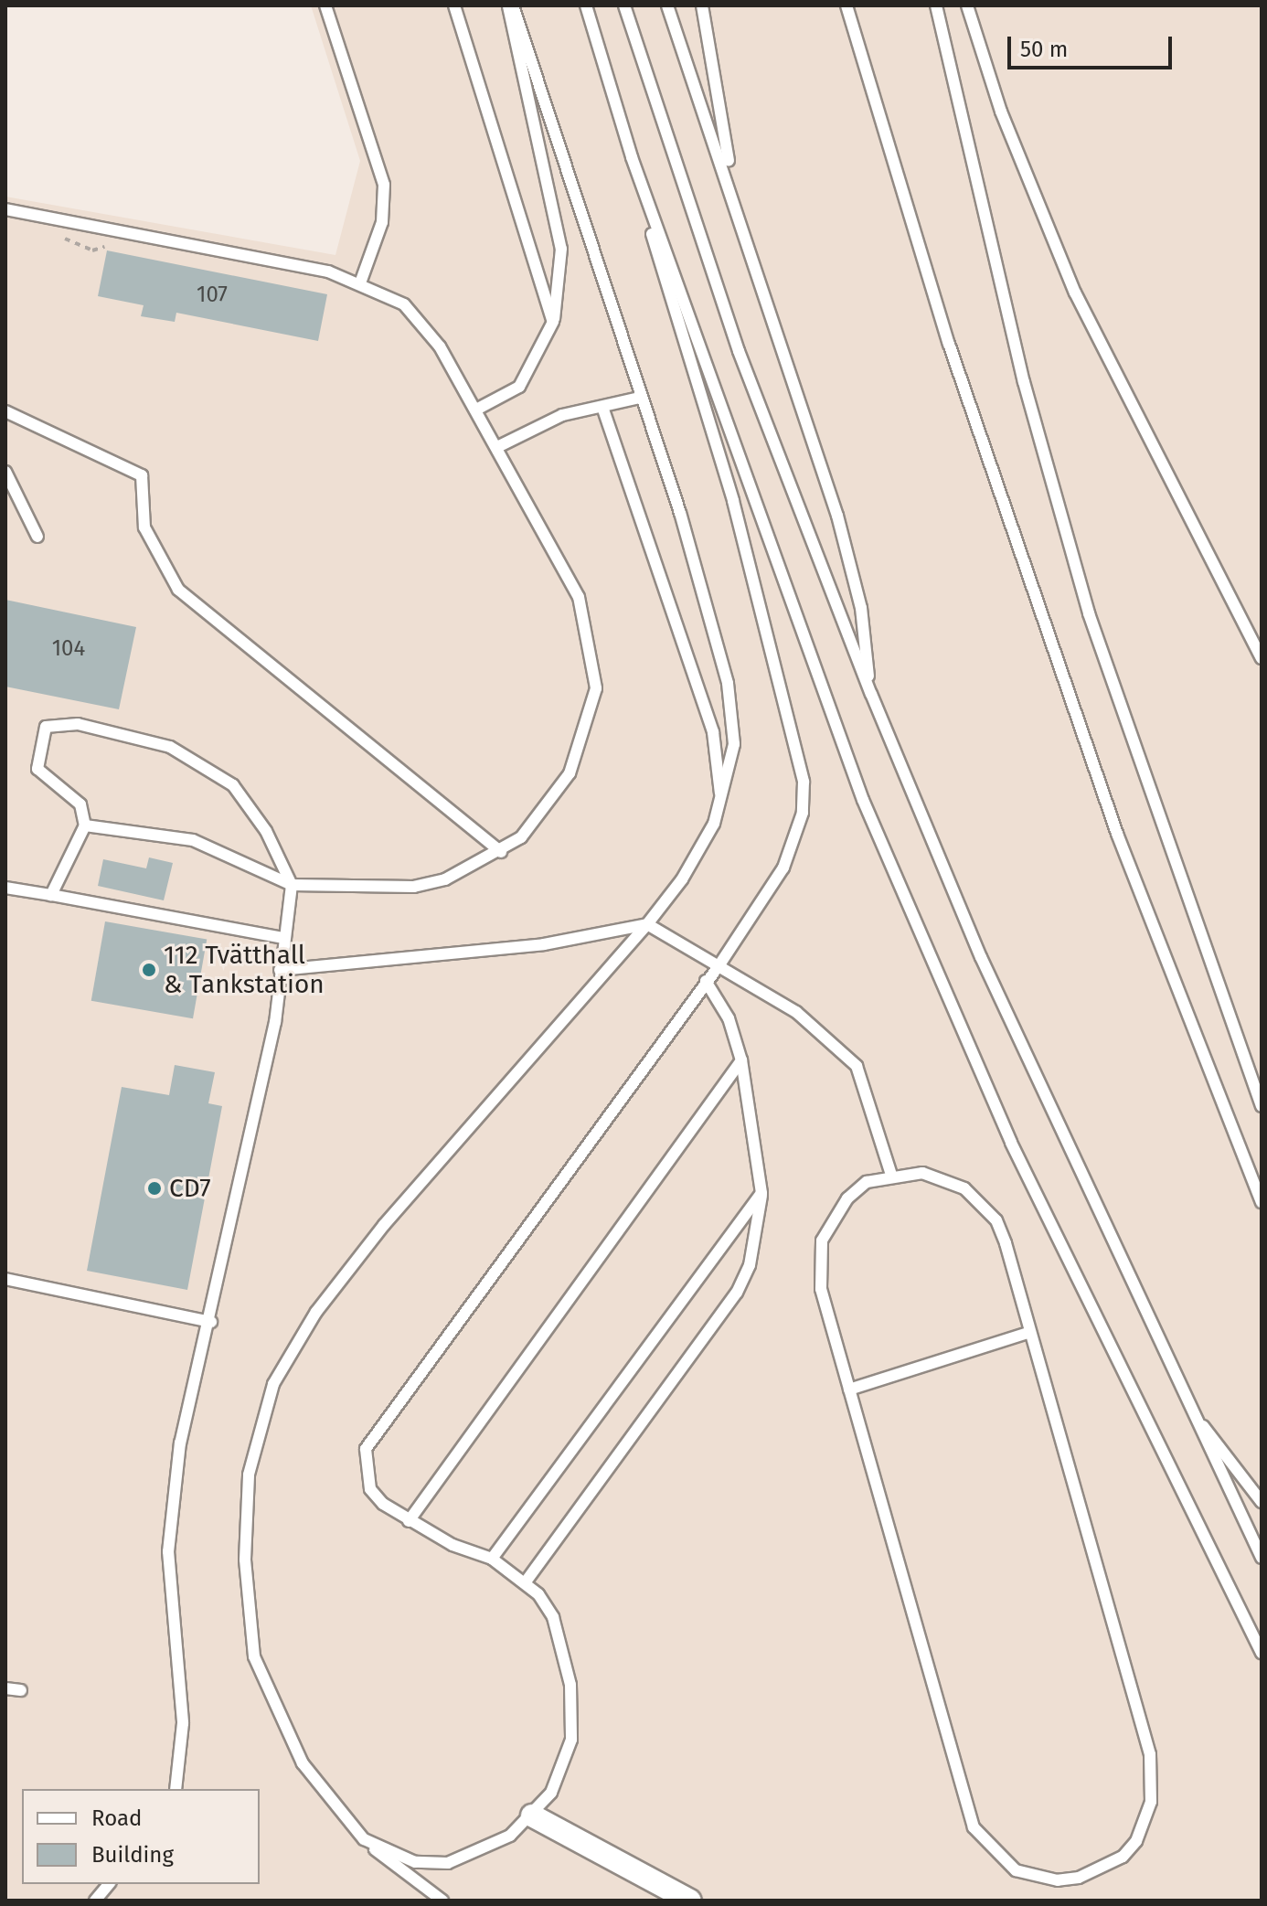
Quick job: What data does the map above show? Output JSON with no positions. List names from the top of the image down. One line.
{"places":["112 Tvätthall & Tankstation","CD7"],"house_numbers":["107","104"],"legend":["Road","Building"],"scale_bar":"50 m"}
